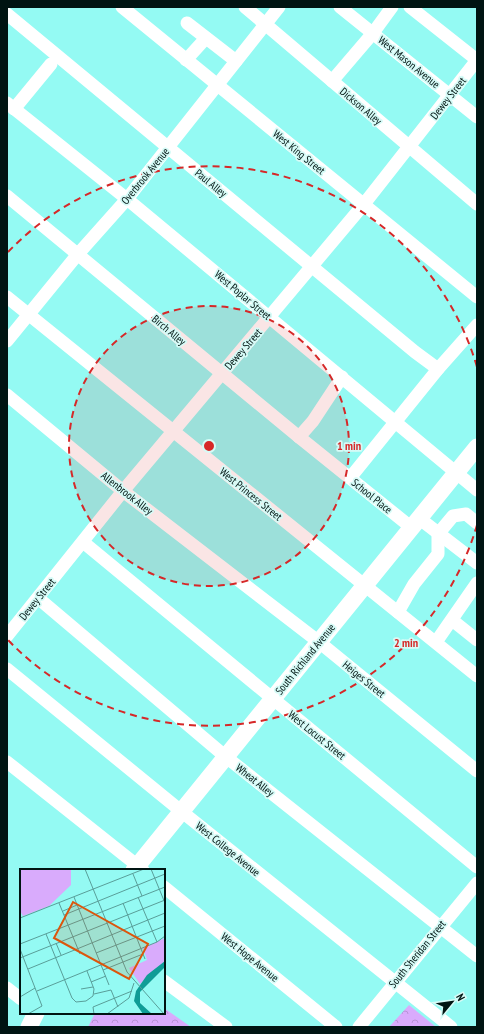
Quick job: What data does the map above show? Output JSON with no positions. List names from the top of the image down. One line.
{"streets":{"main road":["South Richland Avenue"],"street":["West Mason Avenue","Dewey Street","Dickson Alley","West King Street","Overbrook Avenue","Paul Alley","West Poplar Street","Birch Alley","Allenbrook Alley","West Princess Street","School Place","Heiges Street","West Locust Street","Wheat Alley","West College Avenue","South Sheridan Street","West Hope Avenue"]},"crossings":[["West Mason Avenue","Dewey Street"],["Dewey Street","Dickson Alley"],["Dewey Street","West King Street"],["Dewey Street","Paul Alley"],["Dewey Street","West Poplar Street"],["Dewey Street","Birch Alley"],["Dewey Street","Allenbrook Alley"],["Dewey Street","West Princess Street"],["Dewey Street","West Locust Street"],["Dewey Street","Wheat Alley"],["Dickson Alley","Overbrook Avenue"],["West King Street","Overbrook Avenue"],["Overbrook Avenue","Paul Alley"],["Overbrook Avenue","West Poplar Street"],["Overbrook Avenue","Birch Alley"],["Overbrook Avenue","West Princess Street"],["West Poplar Street","South Richland Avenue"],["Birch Alley","School Place"],["Allenbrook Alley","Heiges Street"],["West Princess Street","South Richland Avenue"],["School Place","South Richland Avenue"],["South Richland Avenue","Heiges Street"],["South Richland Avenue","West Locust Street"],["South Richland Avenue","Wheat Alley"],["South Richland Avenue","West College Avenue"],["Wheat Alley","South Sheridan Street"],["West College Avenue","South Sheridan Street"]],"north":"top right","rings":["1 min","2 min"]}
